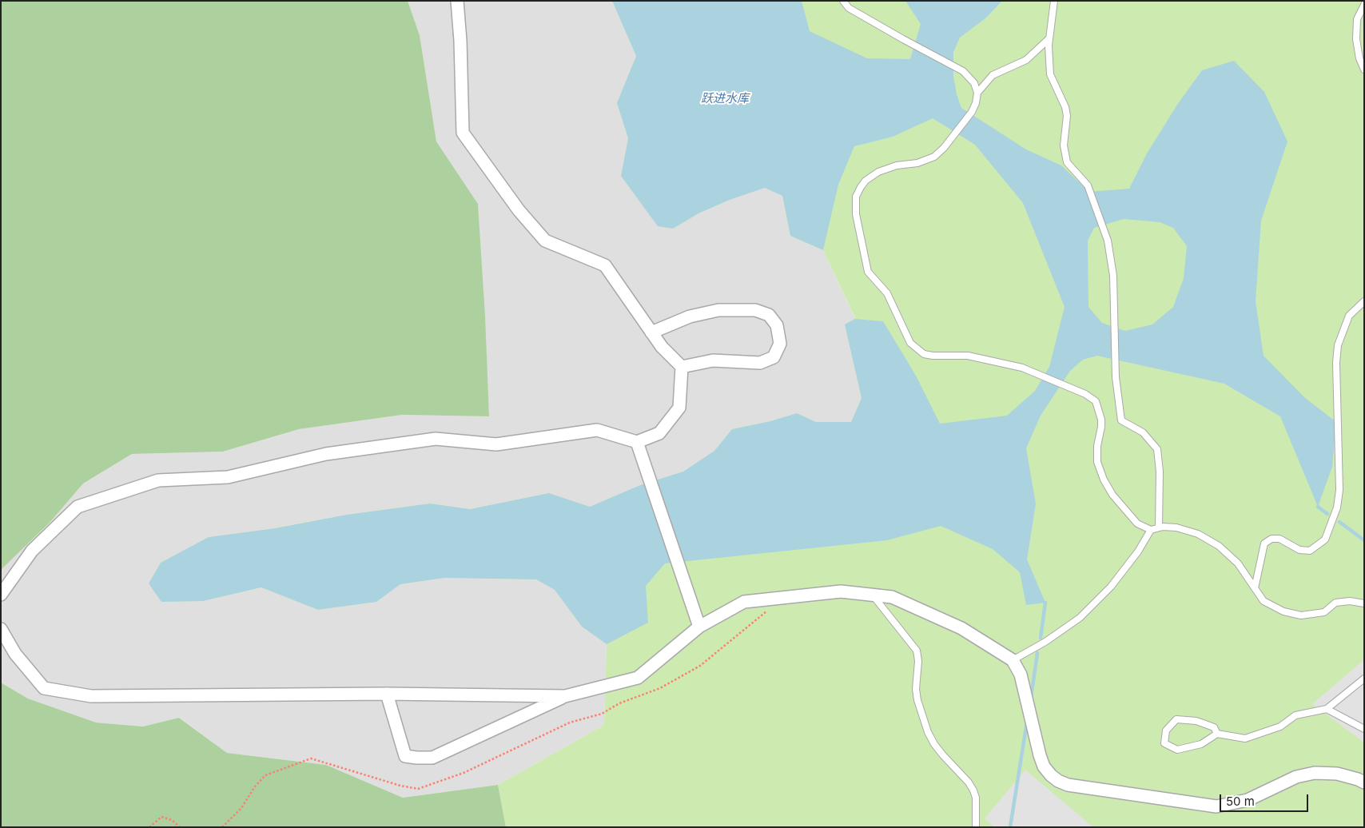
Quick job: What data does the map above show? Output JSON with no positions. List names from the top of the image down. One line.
{"water":["跃进水库"],"scale_bar":"50 m"}
